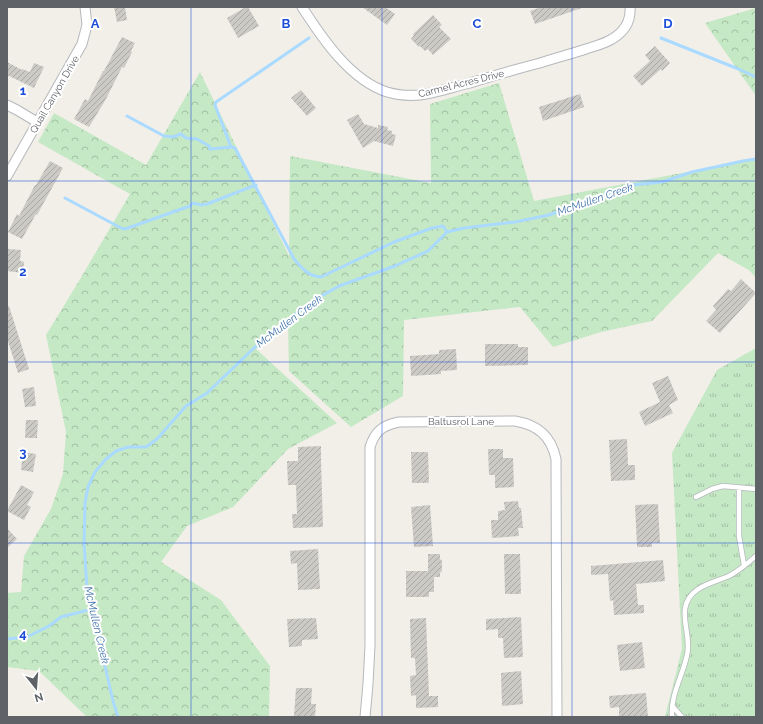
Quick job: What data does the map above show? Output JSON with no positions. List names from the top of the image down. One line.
{"streets":{"street":["Carmel Acres Drive","Quail Canyon Drive","Baltusrol Lane"]},"water":["McMullen Creek"],"north":"bottom","grid":{"columns":["A","B","C","D"],"rows":["1","2","3","4"]}}
